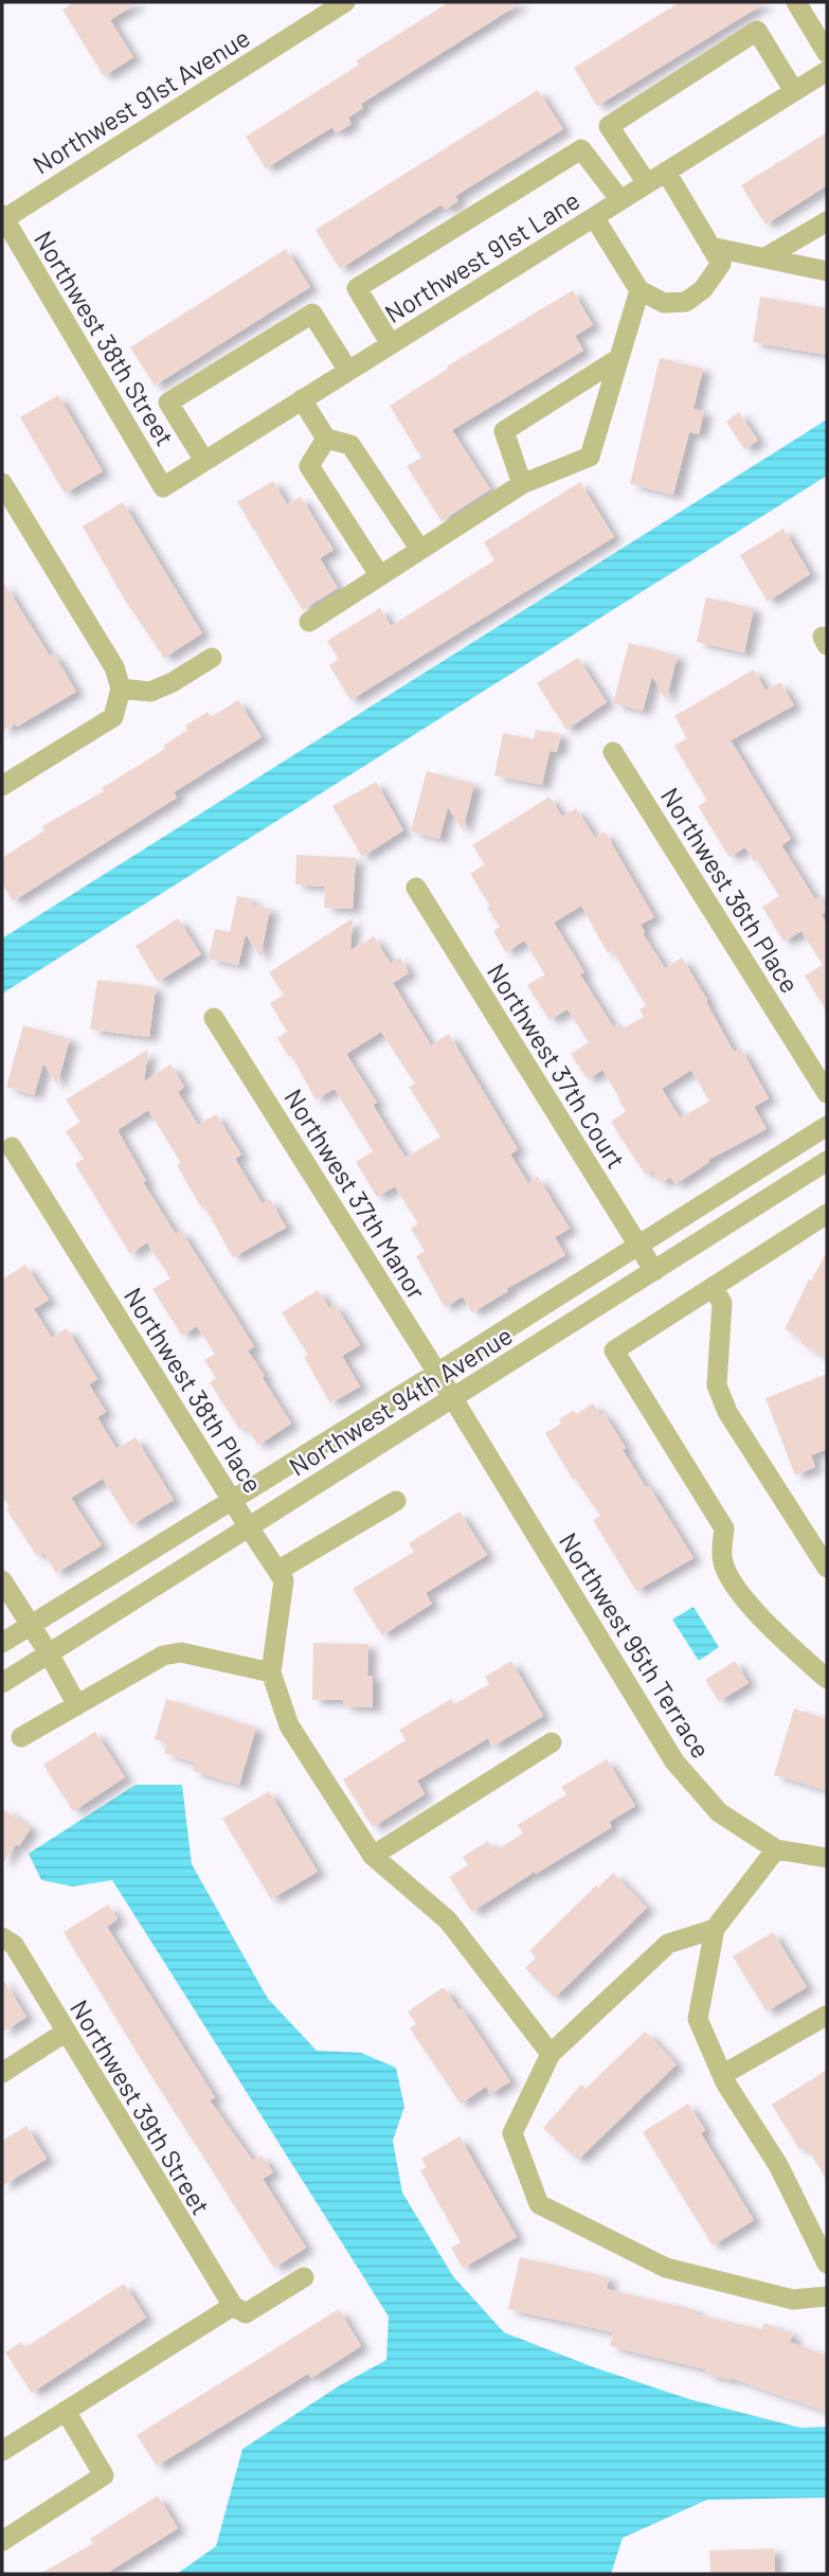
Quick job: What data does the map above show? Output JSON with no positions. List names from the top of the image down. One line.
{"streets":{"street":["Northwest 91st Avenue","Northwest 91st Lane","Northwest 38th Street","Northwest 36th Place","Northwest 37th Court","Northwest 37th Manor","Northwest 38th Place","Northwest 94th Avenue","Northwest 95th Terrace","Northwest 39th Street"]},"crossings":[["Northwest 91st Avenue","Northwest 38th Street"],["Northwest 91st Lane","Northwest 38th Street"],["Northwest 37th Court","Northwest 94th Avenue"],["Northwest 37th Manor","Northwest 94th Avenue"],["Northwest 37th Manor","Northwest 95th Terrace"],["Northwest 38th Place","Northwest 94th Avenue"],["Northwest 94th Avenue","Northwest 95th Terrace"]]}
